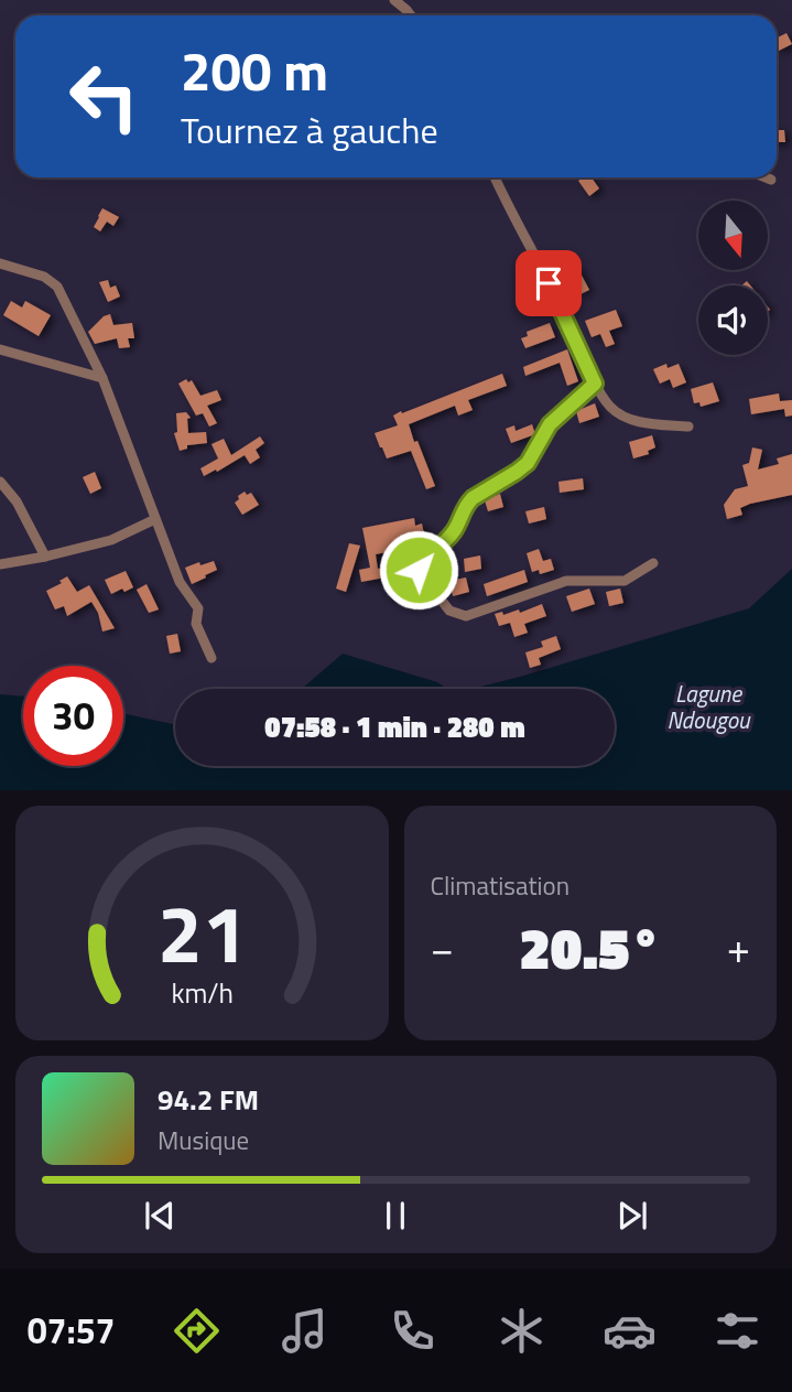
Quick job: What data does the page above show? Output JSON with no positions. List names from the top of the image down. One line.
{"water":["Lagune Ndougou"],"north":"bottom","page":{"turn":["200 m","Tournez à gauche"],"limit":"30","trip":"07:58 · 1 min · 280 m","tile":"Climatisation","heat":["−","20.5°","+"],"song":["94.2 FM","Musique"],"tabs":"07:57","gauge":["21","km/h"]}}
